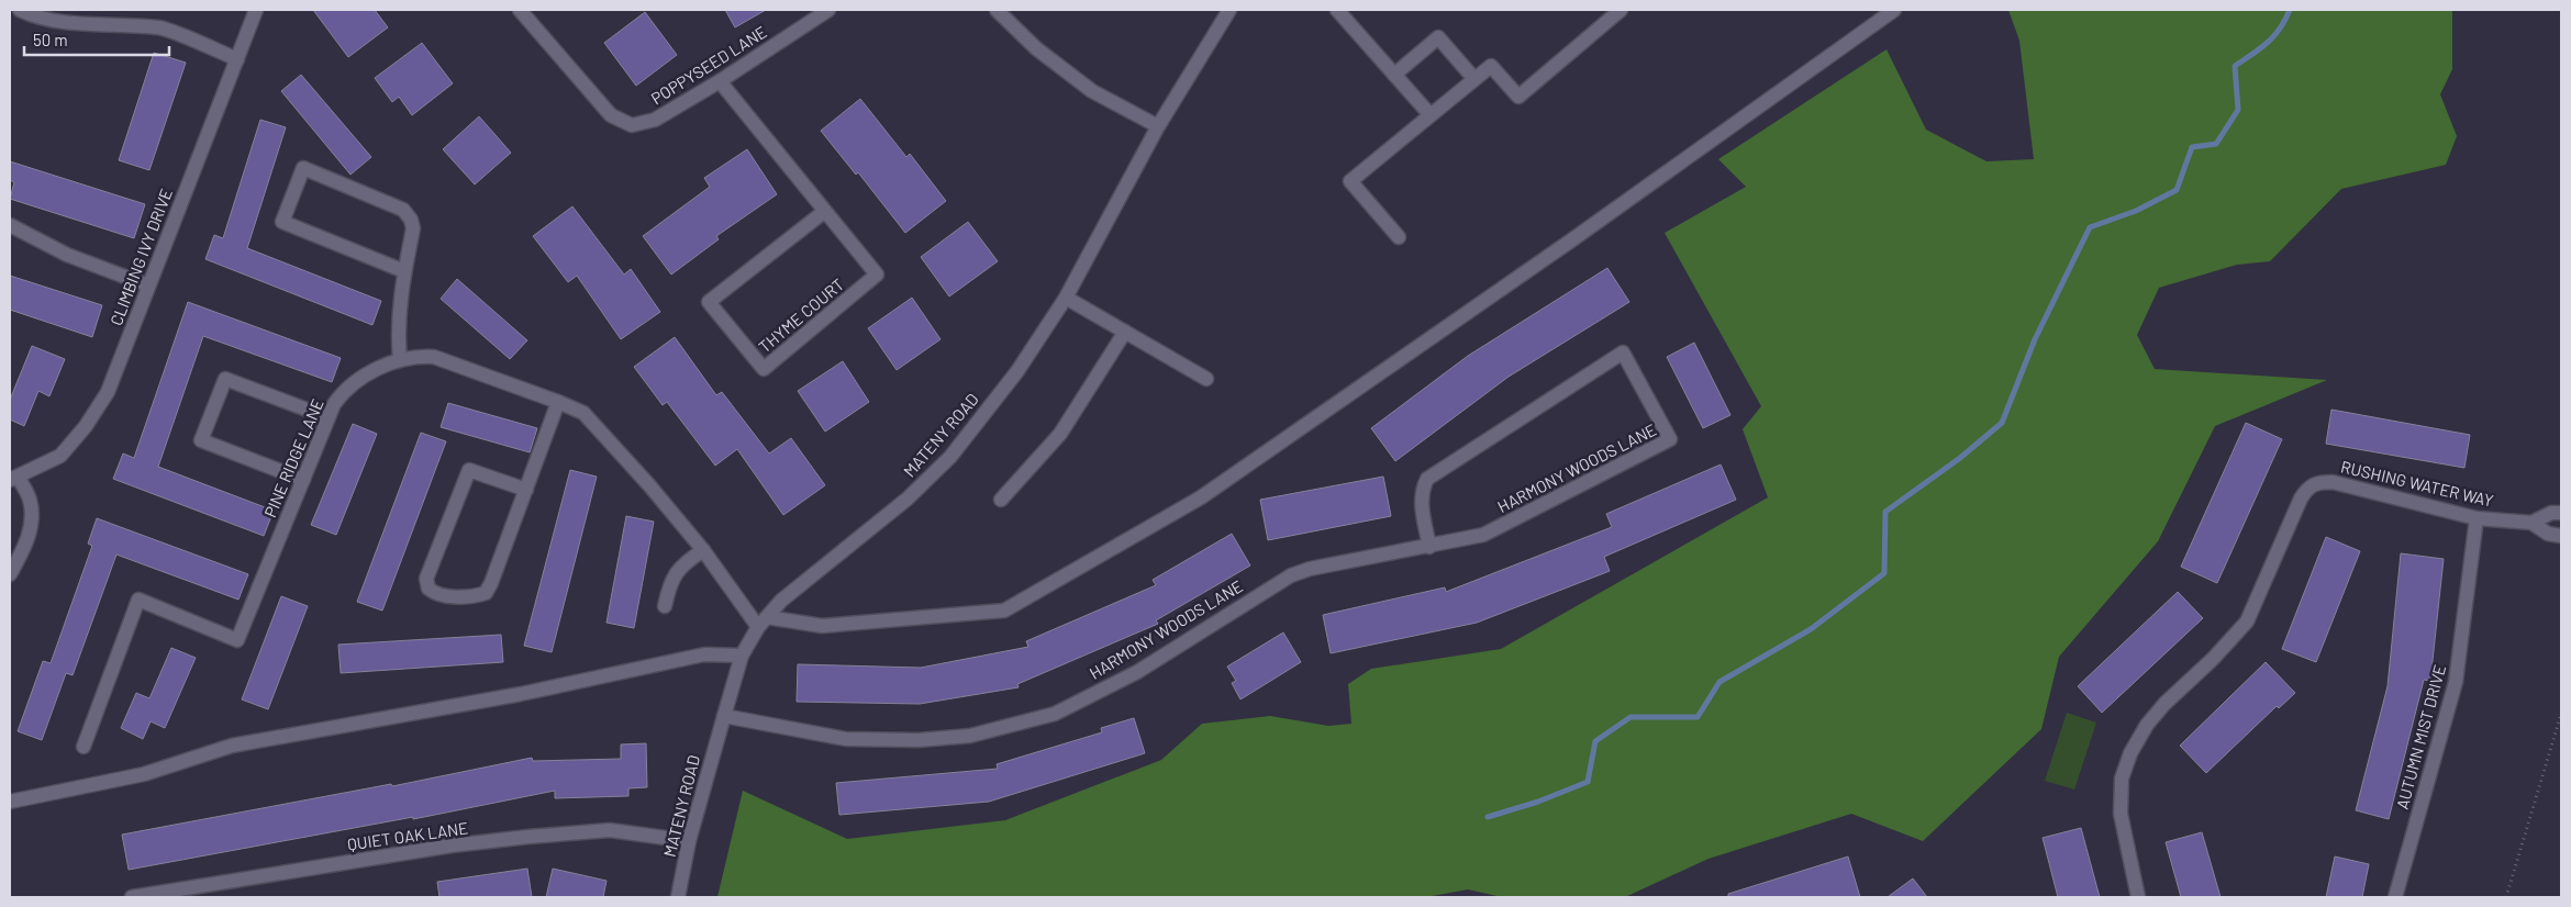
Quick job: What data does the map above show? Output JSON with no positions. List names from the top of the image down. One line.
{"streets":{"street":["POPPYSEED LANE","CLIMBING IVY DRIVE","THYME COURT","MATENY ROAD","PINE RIDGE LANE","HARMONY WOODS LANE","RUSHING WATER WAY","AUTUMN MIST DRIVE","QUIET OAK LANE"]},"crossings":[["POPPYSEED LANE","THYME COURT"],["MATENY ROAD","PINE RIDGE LANE"],["MATENY ROAD","HARMONY WOODS LANE"],["MATENY ROAD","QUIET OAK LANE"],["RUSHING WATER WAY","AUTUMN MIST DRIVE"]],"scale_bar":"50 m"}
